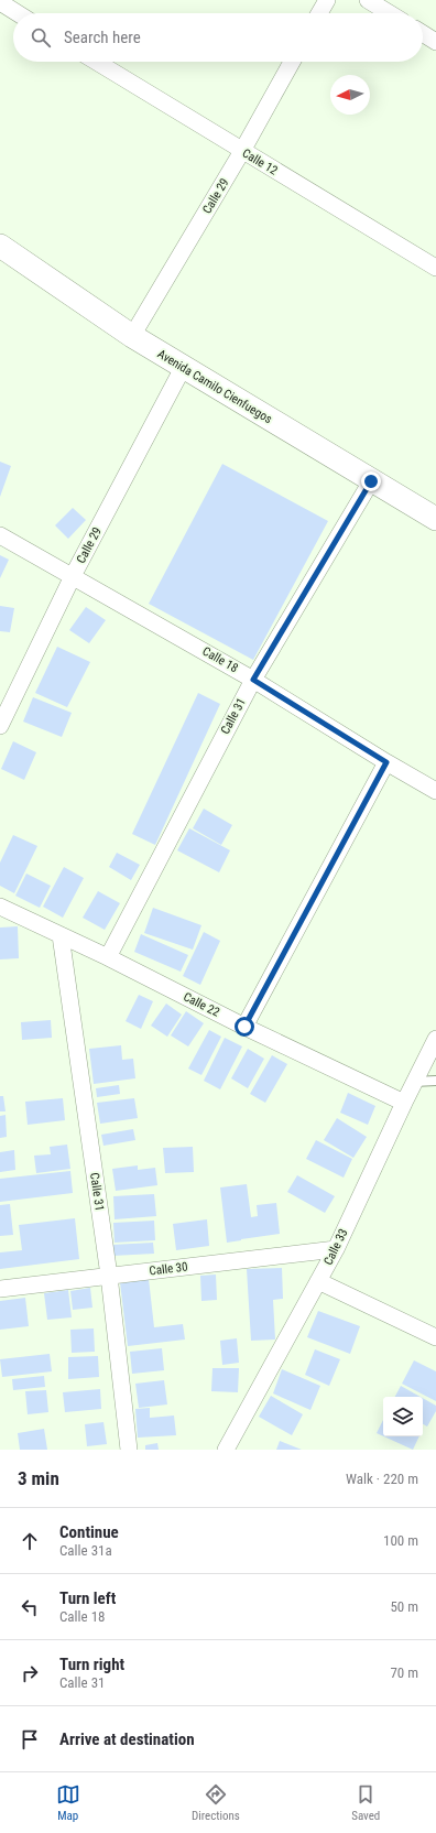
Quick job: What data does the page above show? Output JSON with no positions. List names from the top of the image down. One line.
{"streets":{"main road":["Avenida Camilo Cienfuegos"],"street":["Calle 12","Calle 29","Calle 18","Calle 31","Calle 22","Calle 33","Calle 30"]},"crossings":[["Calle 12","Calle 29"],["Calle 29","Avenida Camilo Cienfuegos"],["Calle 29","Calle 18"],["Avenida Camilo Cienfuegos","Calle 31"],["Calle 18","Calle 31"],["Calle 31","Calle 22"],["Calle 31","Calle 30"],["Calle 22","Calle 33"],["Calle 33","Calle 30"]],"north":"left","page":{"search":"Search here","heading":["3 min","Walk · 220 m"],"list":[["Continue","Calle 31a","100 m"],["Turn left","Calle 18","50 m"],["Turn right","Calle 31","70 m"],"Arrive at destination"],"nav":["Map","Directions","Saved"]}}
